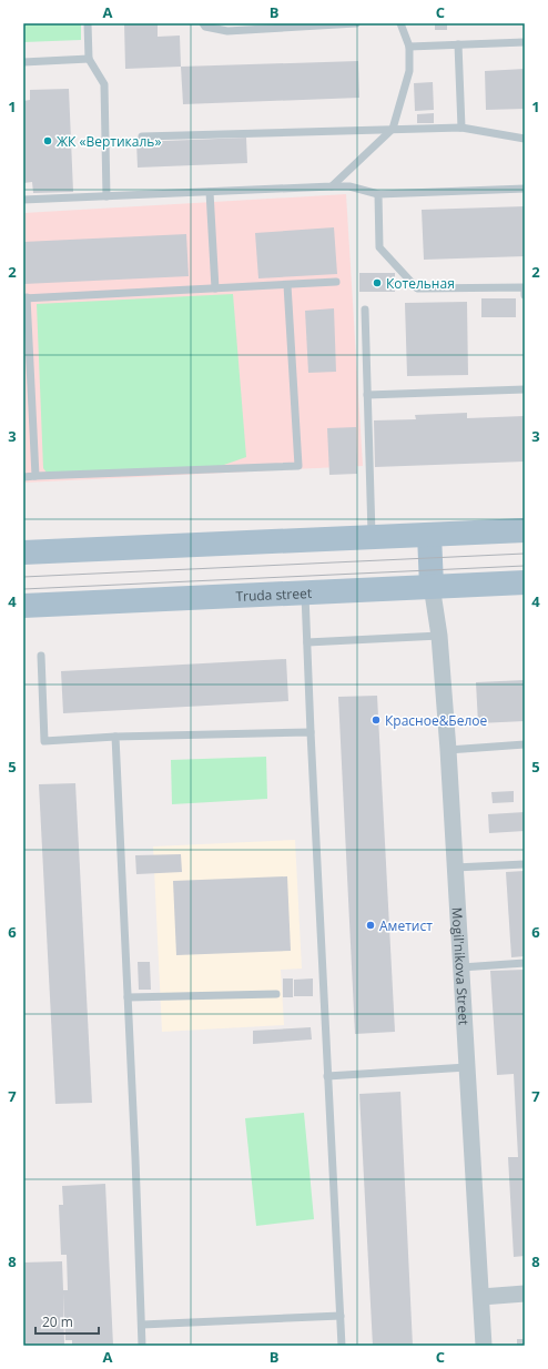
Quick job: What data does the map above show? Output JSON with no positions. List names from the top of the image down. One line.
{"streets":{"main road":["Truda street"],"street":["Mogil'nikova Street"]},"crossings":[["Truda street","Mogil'nikova Street"]],"places":["ЖК «Вертикаль»","Котельная","Красное&Белое","Аметист"],"scale_bar":"20 m","grid":{"columns":["A","B","C"],"rows":["1","2","3","4","5","6","7","8"]}}
